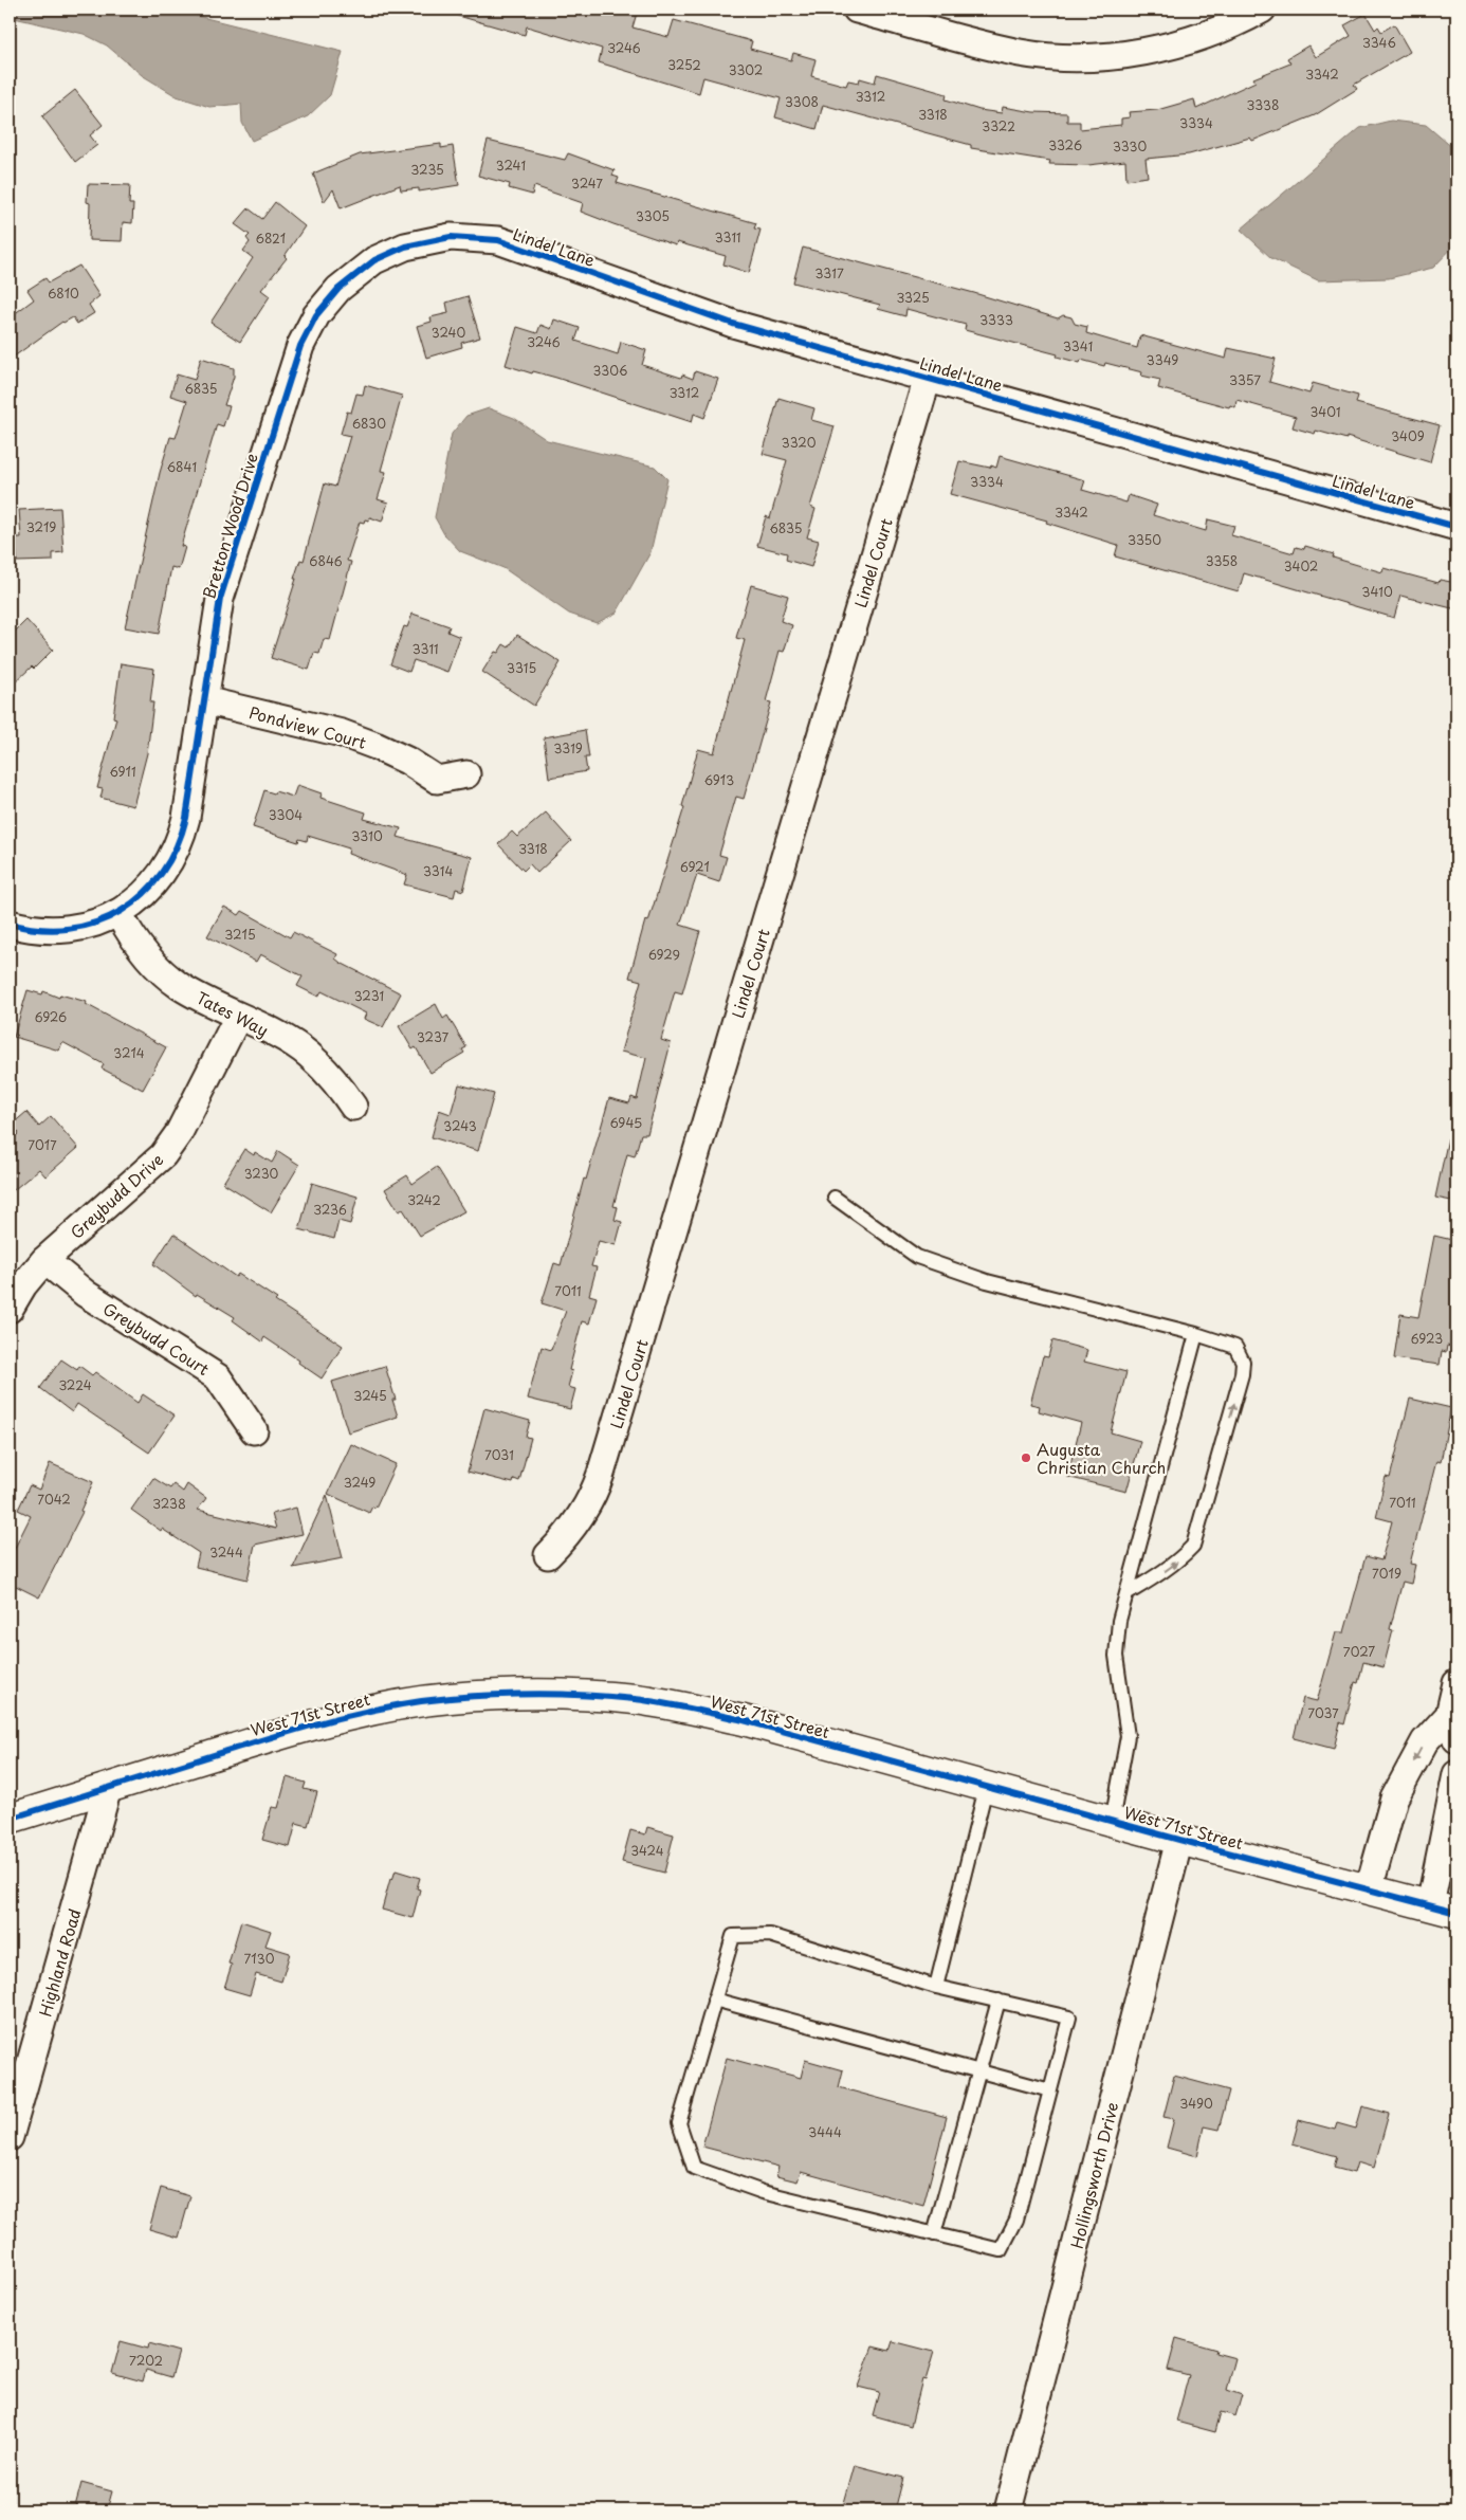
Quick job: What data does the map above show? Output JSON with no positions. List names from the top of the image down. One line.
{"streets":{"main road":["West 71st Street"],"street":["Lindel Lane","Bretton Wood Drive","Lindel Court","Pondview Court","Tates Way","Greybudd Drive","Greybudd Court","Highland Road","Hollingsworth Drive"]},"crossings":[["Lindel Lane","Bretton Wood Drive"],["Lindel Lane","Lindel Court"],["Bretton Wood Drive","Pondview Court"],["Bretton Wood Drive","Tates Way"],["Tates Way","Greybudd Drive"],["Greybudd Drive","Greybudd Court"],["West 71st Street","Highland Road"],["West 71st Street","Hollingsworth Drive"]],"places":["Augusta Christian Church"],"house_numbers":["3346","3246","3252","3302","3342","3312","3308","3338","3318","3334","3322","3326","3330","3241","3235","3247","3305","3311","6821","3317","6810","3325","3333","3240","3246","3341","3349","3306","3357","6835","3312","3401","6830","3409","3320","6841","3334","3342","3219","6835","3350","6846","3358","3402","3410","3311","3315","3319","6911","6913","3304","3310","3318","6921","3314","3215","6929","3231","6926","3237","3214","6945","3243","7017","3230","3242","3236","7011","6923","3224","3245","7031","3249","7042","7011","3238","3244","7019","7027","7037","3424","7130","3490","3444","7202"]}
